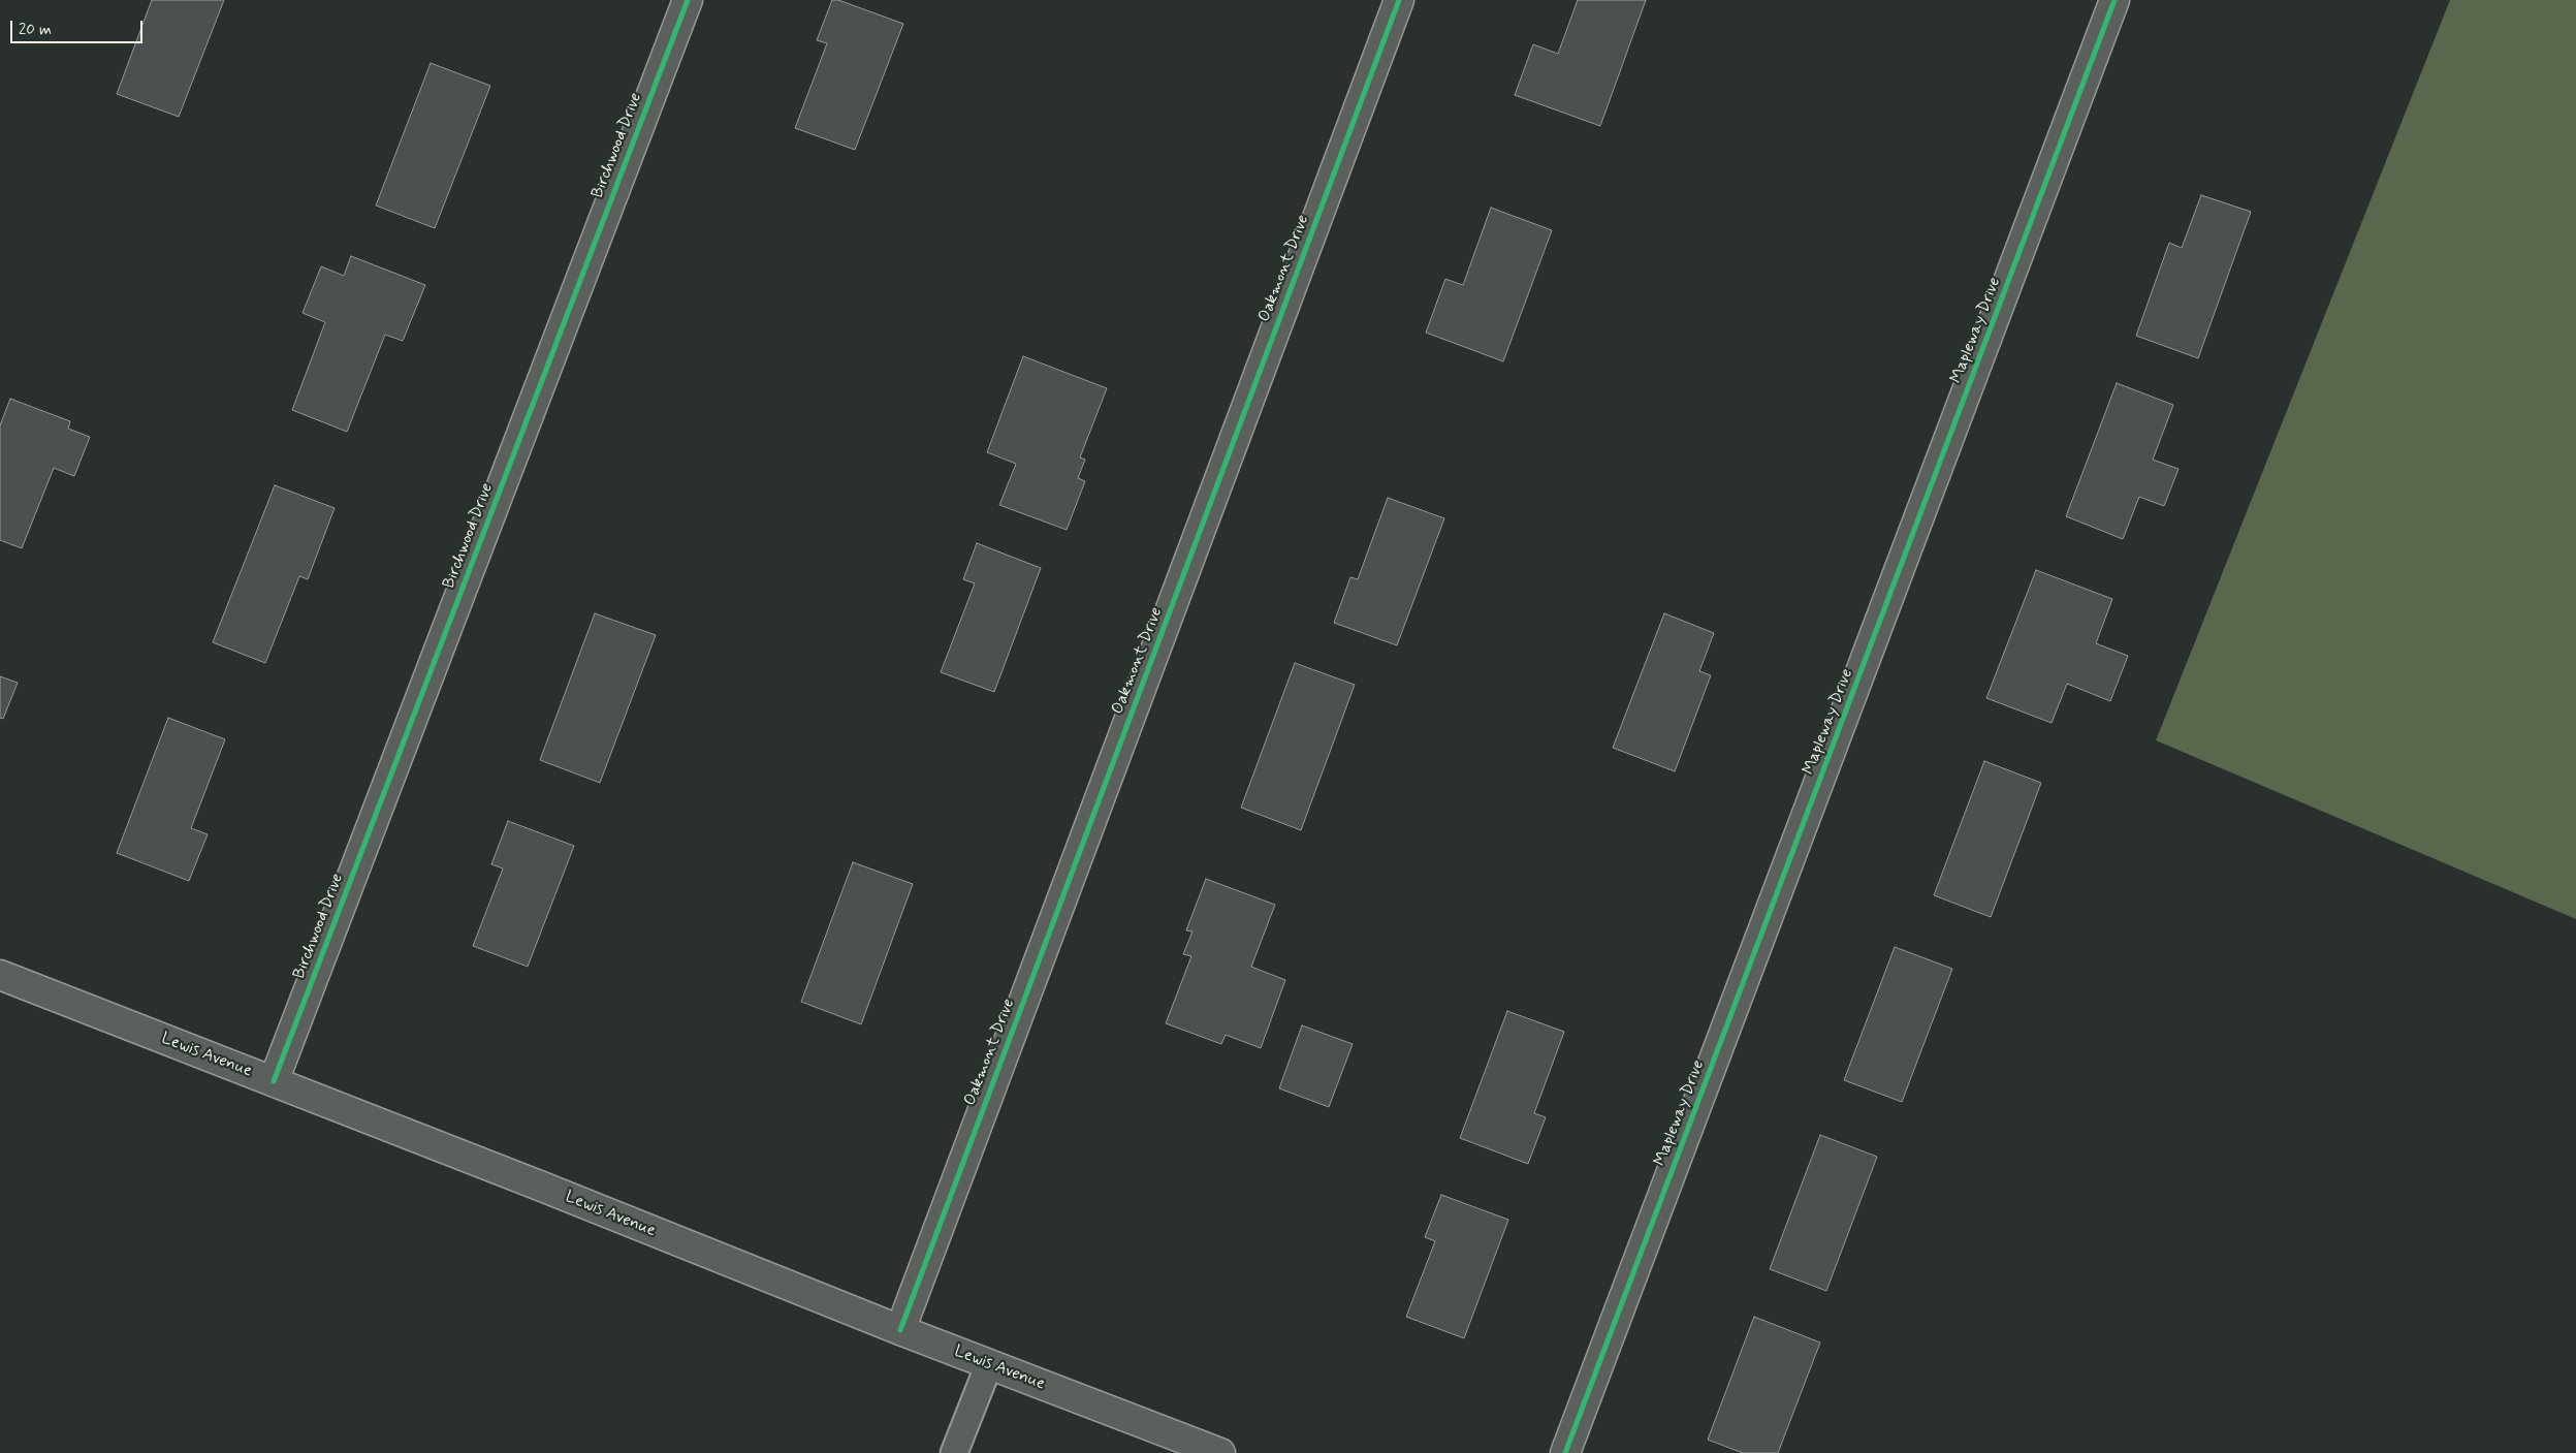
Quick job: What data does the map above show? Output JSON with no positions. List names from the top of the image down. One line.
{"streets":{"street":["Birchwood Drive","Oakmont Drive","Mapleway Drive","Lewis Avenue"]},"crossings":[["Birchwood Drive","Lewis Avenue"],["Oakmont Drive","Lewis Avenue"]],"scale_bar":"20 m"}
